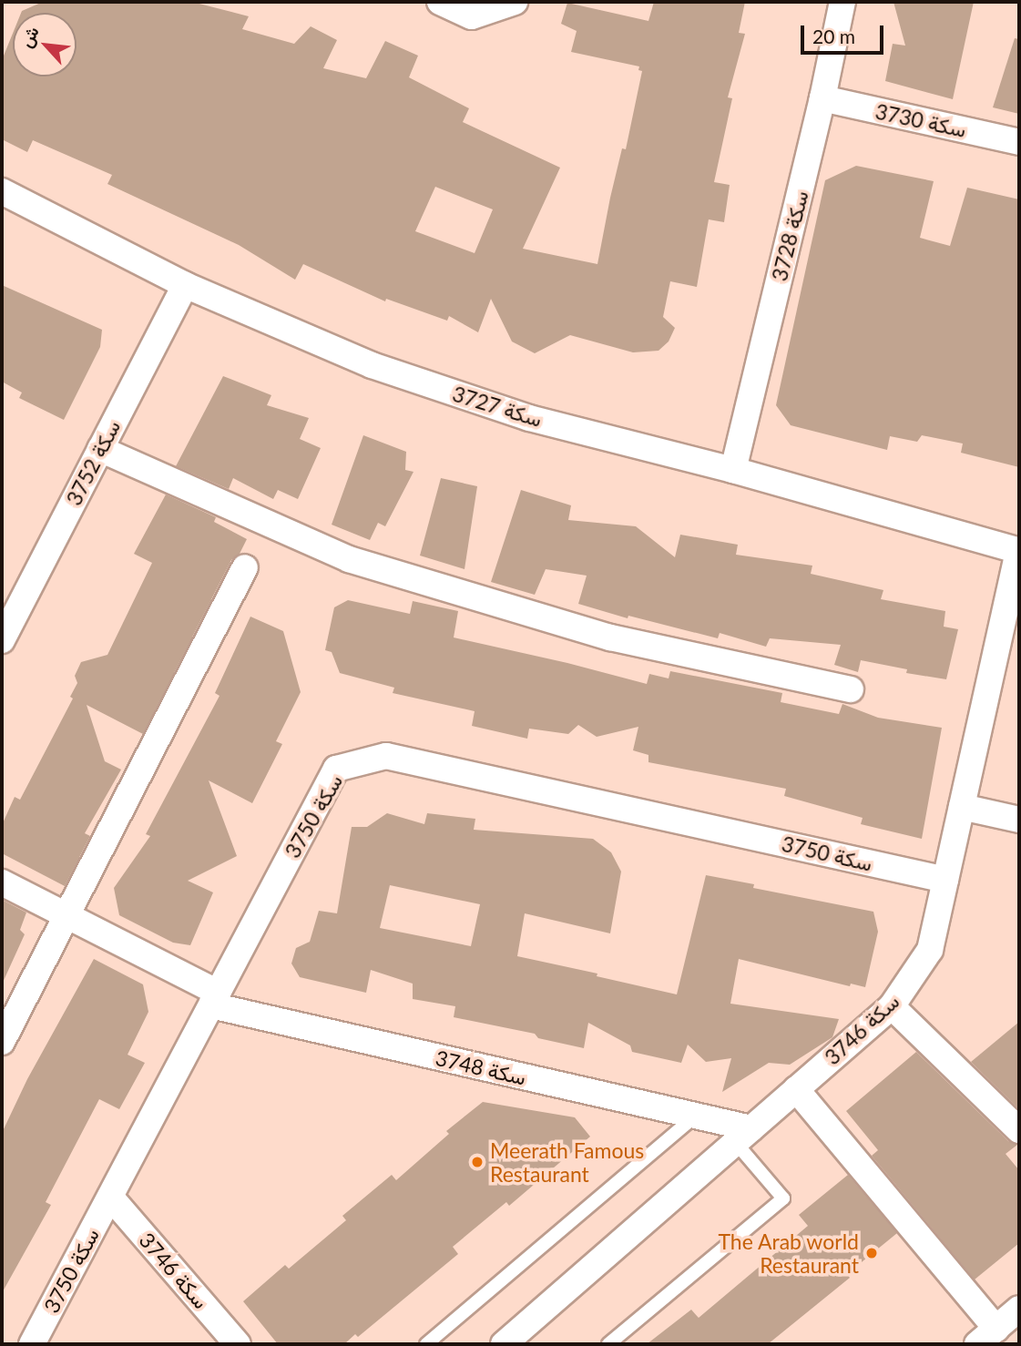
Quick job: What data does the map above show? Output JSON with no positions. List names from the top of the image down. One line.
{"streets":{"street":["سكة 3730","سكة 3728","سكة 3727","سكة 3752","سكة 3750","سكة 3746","سكة 3748"]},"crossings":[["سكة 3730","سكة 3728"],["سكة 3728","سكة 3727"],["سكة 3727","سكة 3752"],["سكة 3727","سكة 3746"],["سكة 3750","سكة 3746"],["سكة 3750","سكة 3748"],["سكة 3746","سكة 3748"]],"places":["Meerath Famous Restaurant","The Arab world Restaurant"],"scale_bar":"20 m","north":"top left"}
